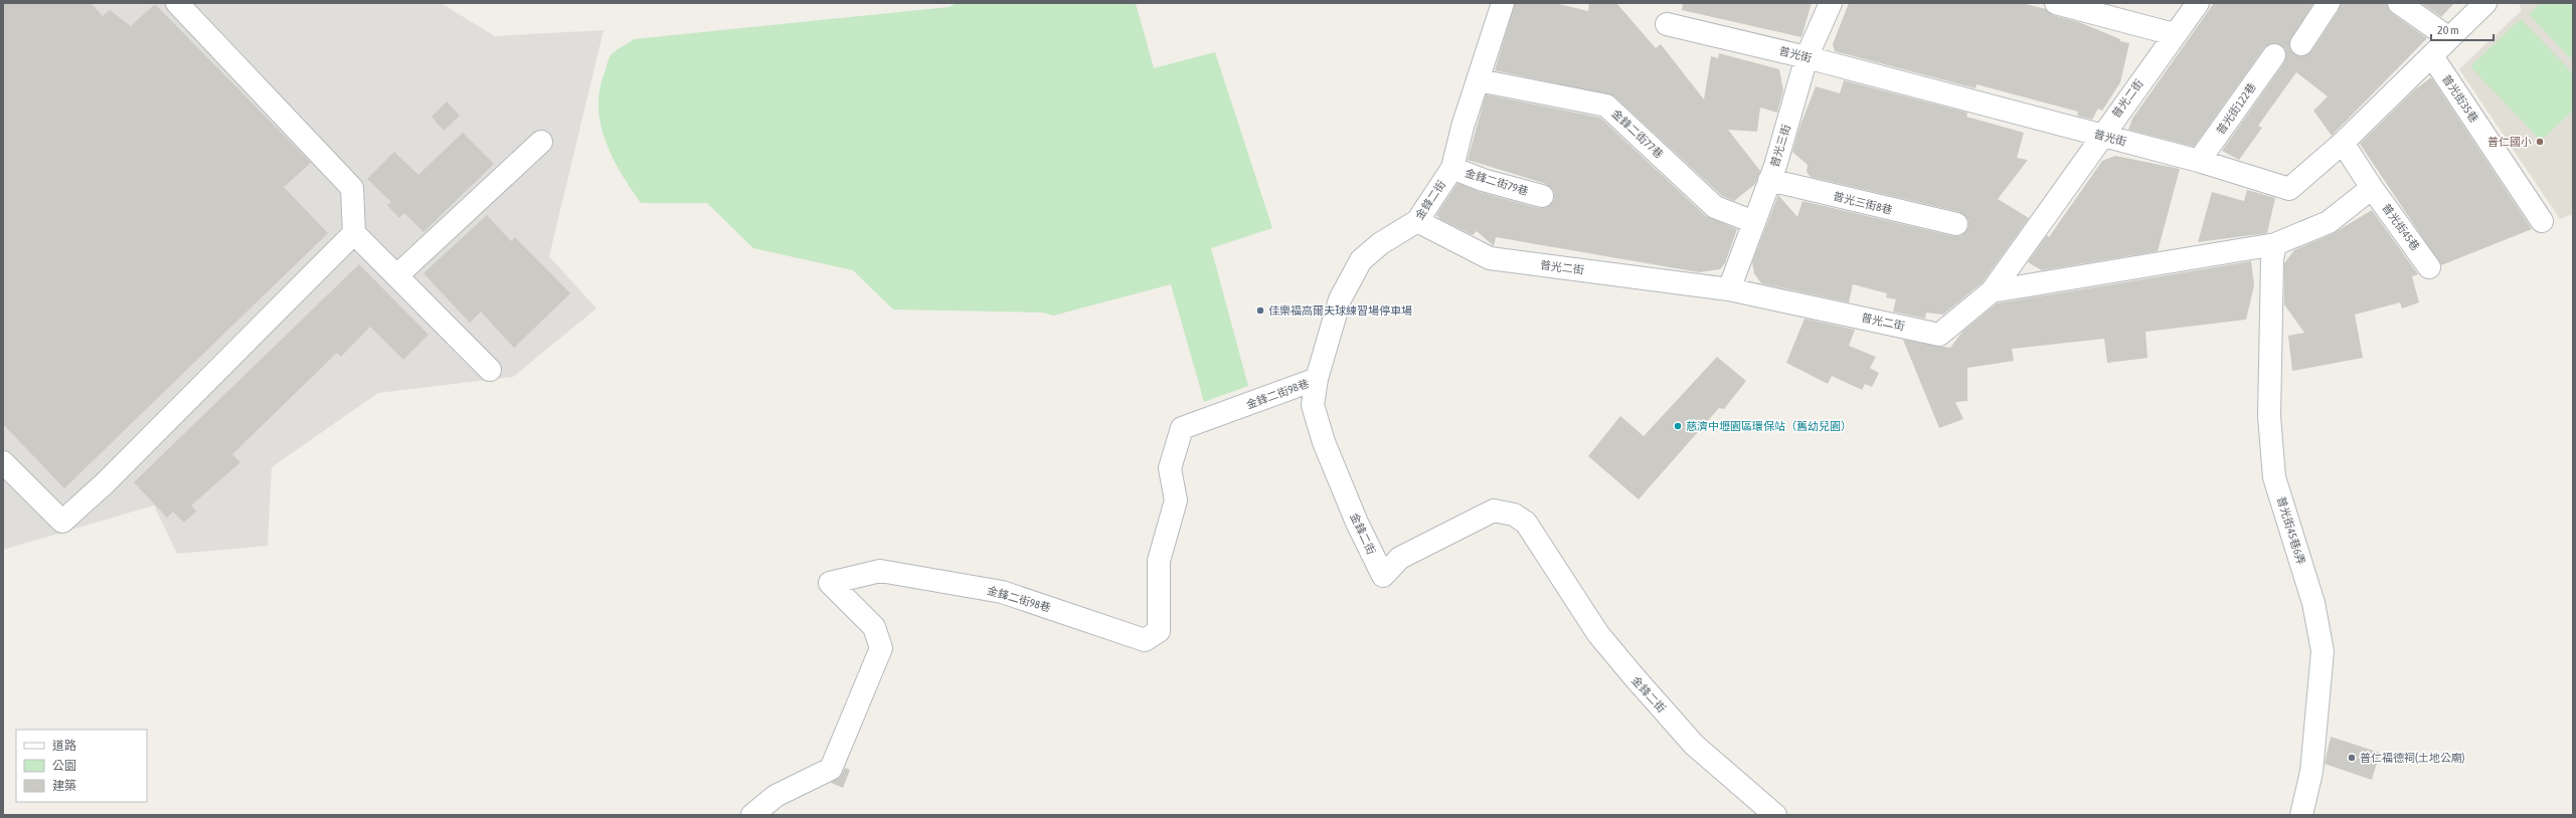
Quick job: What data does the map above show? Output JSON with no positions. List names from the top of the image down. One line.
{"streets":{"lane":["普光街","普光二街","普光街35巷","普光街122巷","金鋒二街77巷","普光三街","金鋒二街79巷","金鋒二街","普光三街8巷","普光街45巷","金鋒二街98巷","普光街45巷6弄"]},"crossings":[["普光街","普光二街"],["普光街","普光街35巷"],["普光街","普光街122巷"],["普光街","普光三街"],["普光街","普光街45巷"],["普光二街","普光三街"],["普光二街","金鋒二街"],["金鋒二街77巷","普光三街"],["金鋒二街77巷","金鋒二街"],["普光三街","普光三街8巷"],["金鋒二街79巷","金鋒二街"],["金鋒二街","金鋒二街98巷"]],"places":["普仁國小","佳樂福高爾夫球練習場停車場","慈濟中壢園區環保站（舊幼兒園）","普仁福德祠(土地公廟)"],"legend":["道路","公園","建築"],"scale_bar":"20 m"}
